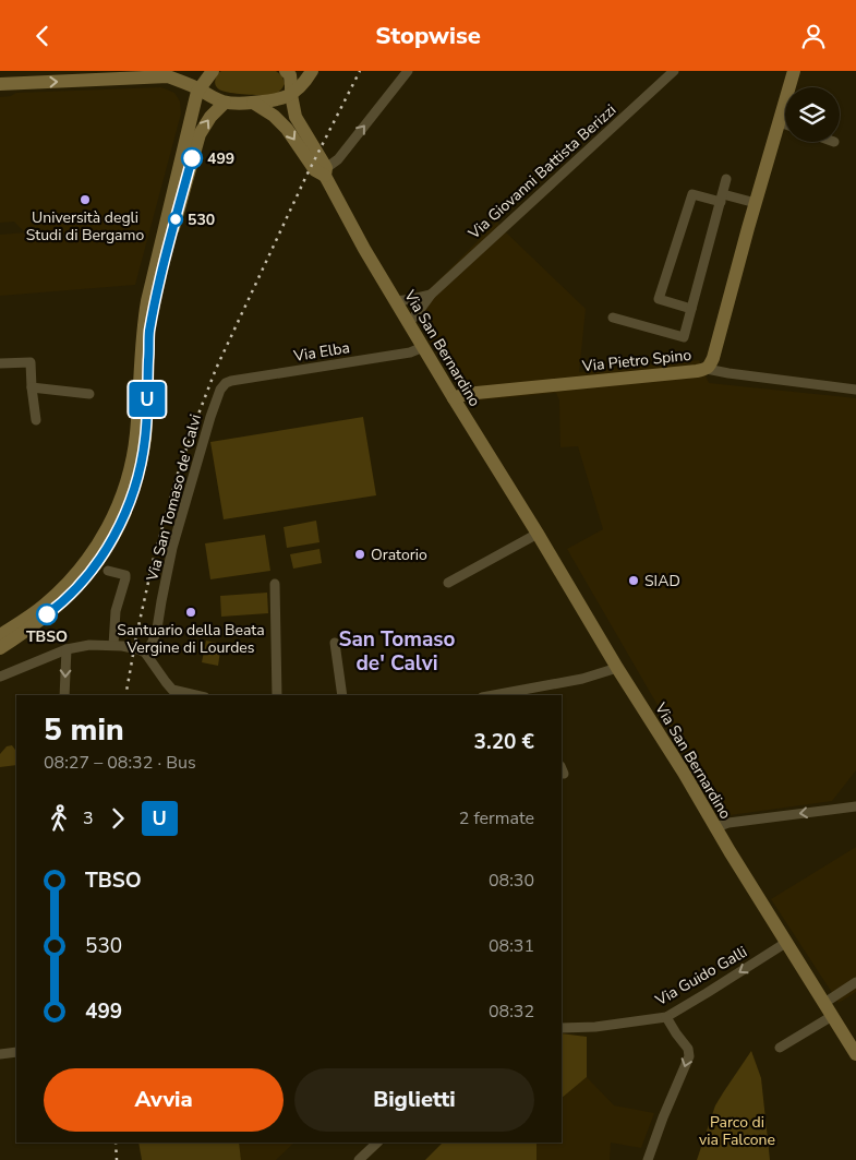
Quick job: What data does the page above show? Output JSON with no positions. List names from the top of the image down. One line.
{"streets":{"main road":["Via San Bernardino","Via Pietro Spino"],"street":["Via Giovanni Battista Berizzi","Via Elba","Via San Tomaso de' Calvi","Via Guido Galli"]},"crossings":[["Via Giovanni Battista Berizzi","Via San Bernardino"],["Via San Bernardino","Via Elba"],["Via San Bernardino","Via Pietro Spino"],["Via San Bernardino","Via Guido Galli"],["Via Elba","Via San Tomaso de' Calvi"]],"districts":["San Tomaso de' Calvi"],"parks":["Parco di via Falcone"],"places":["499","Università degli Studi di Bergamo","530","Oratorio","SIAD","Santuario della Beata Vergine di Lourdes","TBSO"],"lines":["bus line U"],"page":{"header":"Stopwise","on_map":"U","heading":["5 min","08:27 – 08:32 · Bus","3.20 €"],"legs":["3","U","2 fermate"],"list":[{"name":"TBSO","value":"08:30"},{"name":"530","value":"08:31"},{"name":"499","value":"08:32"}],"buttons":["Avvia","Biglietti"]}}
